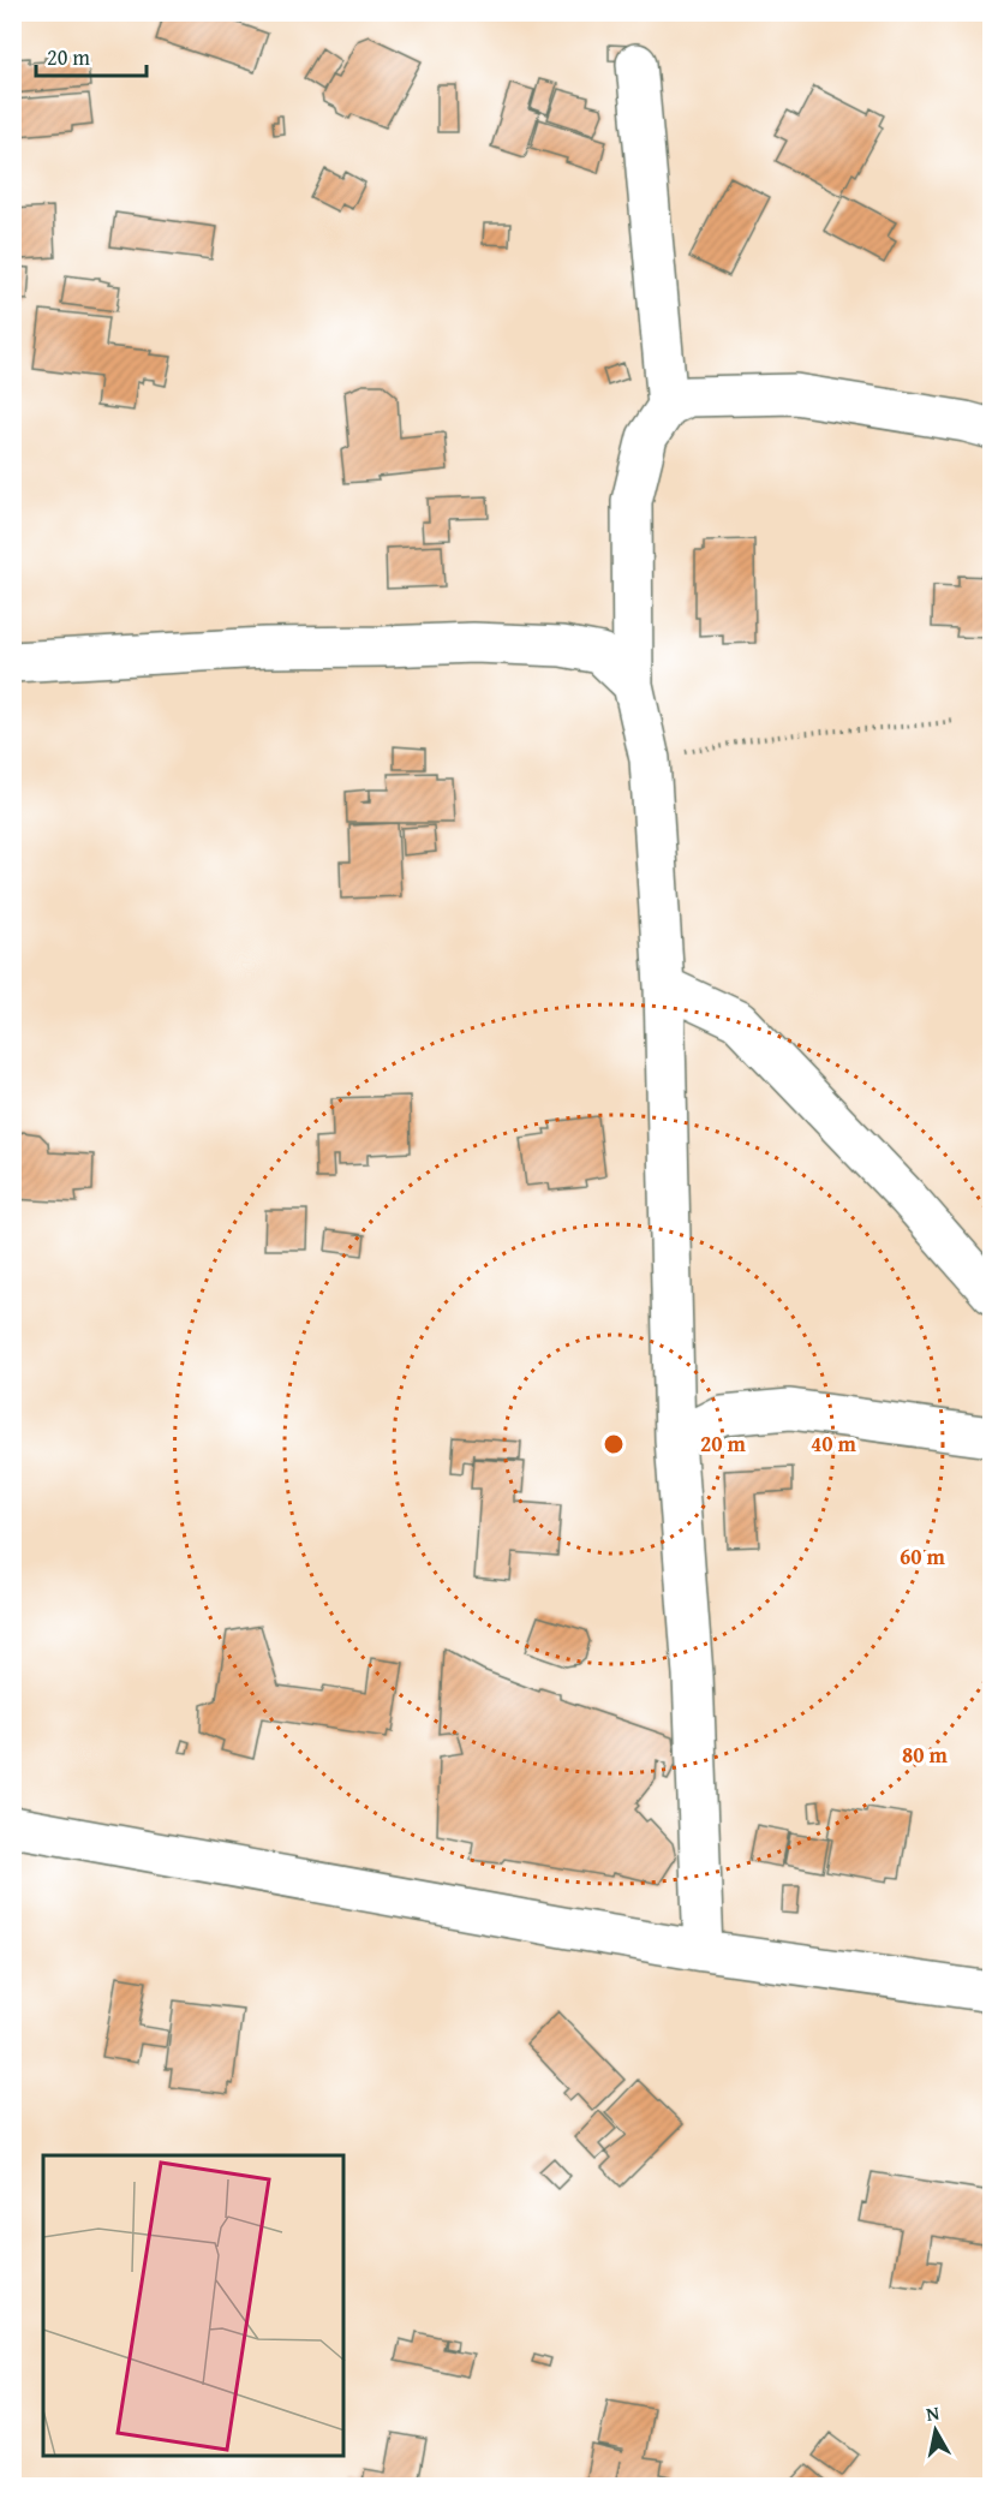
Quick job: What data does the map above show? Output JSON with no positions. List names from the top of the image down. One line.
{"scale_bar":"20 m","north":"top","rings":["20 m","40 m","60 m","80 m"]}
